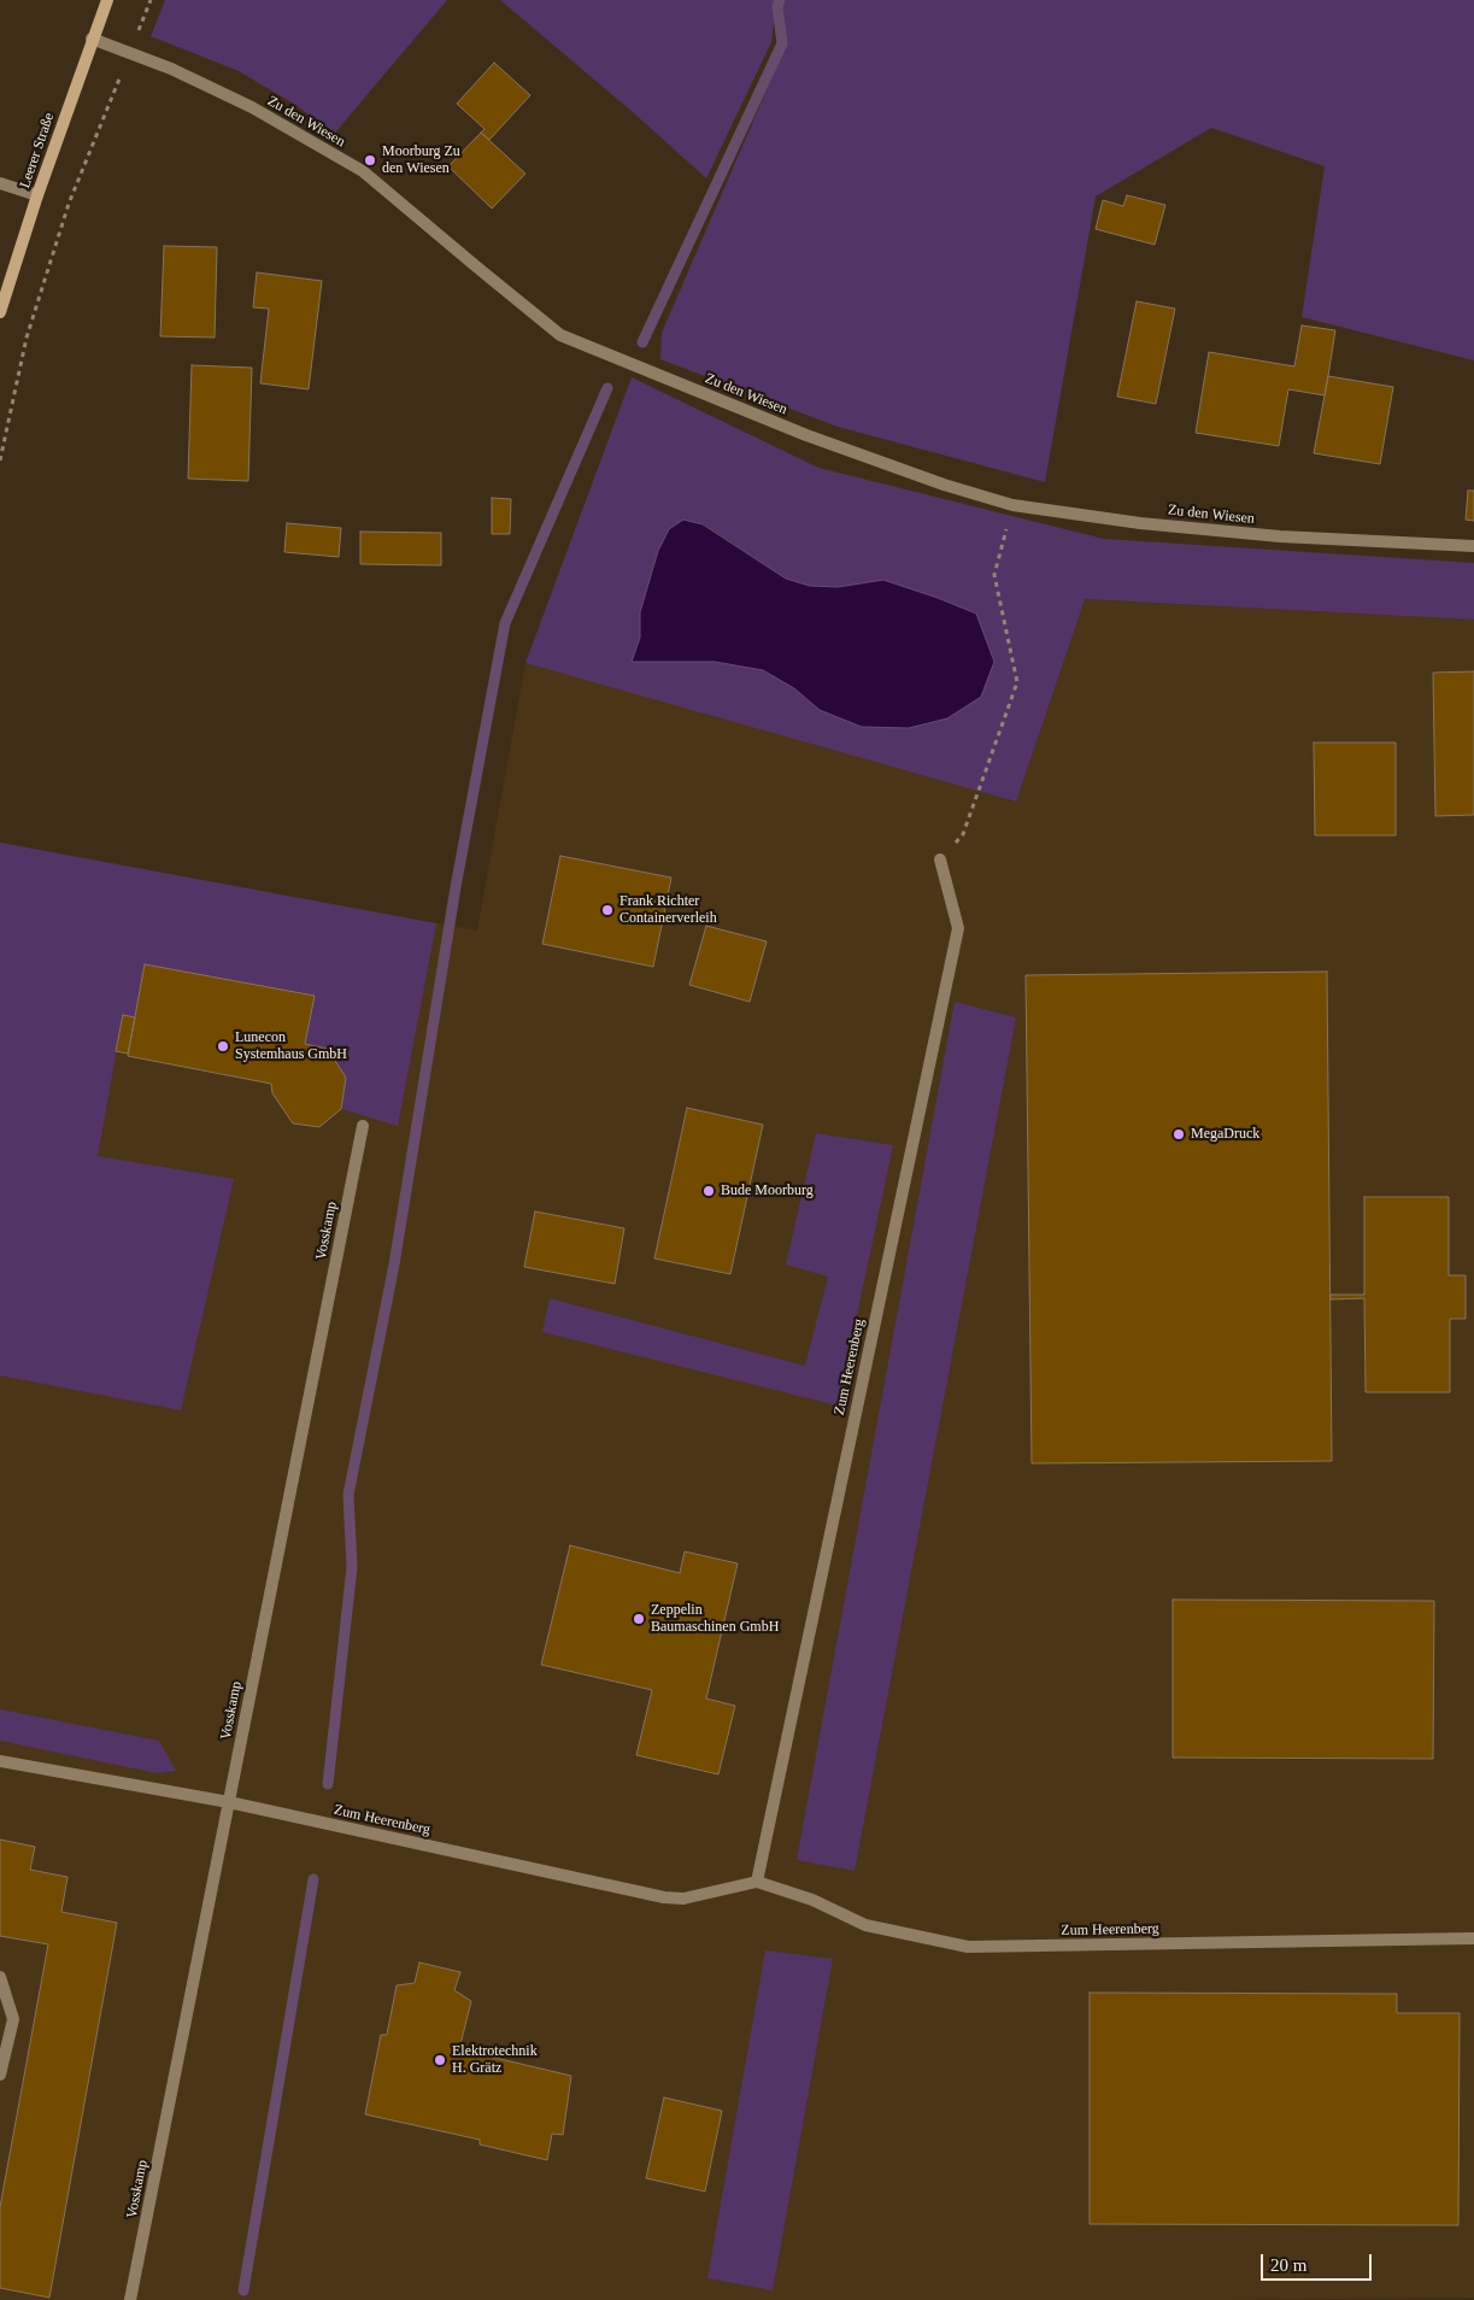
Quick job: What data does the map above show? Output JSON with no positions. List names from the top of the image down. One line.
{"streets":{"main road":["Leerer Straße"],"street":["Zu den Wiesen","Vosskamp","Zum Heerenberg"]},"crossings":[["Zu den Wiesen","Leerer Straße"],["Vosskamp","Zum Heerenberg"]],"places":["Moorburg Zu den Wiesen","Frank Richter Containerverleih","Lunecon Systemhaus GmbH","MegaDruck","Bude Moorburg","Zeppelin Baumaschinen GmbH","Elektrotechnik H. Grätz"],"scale_bar":"20 m"}
